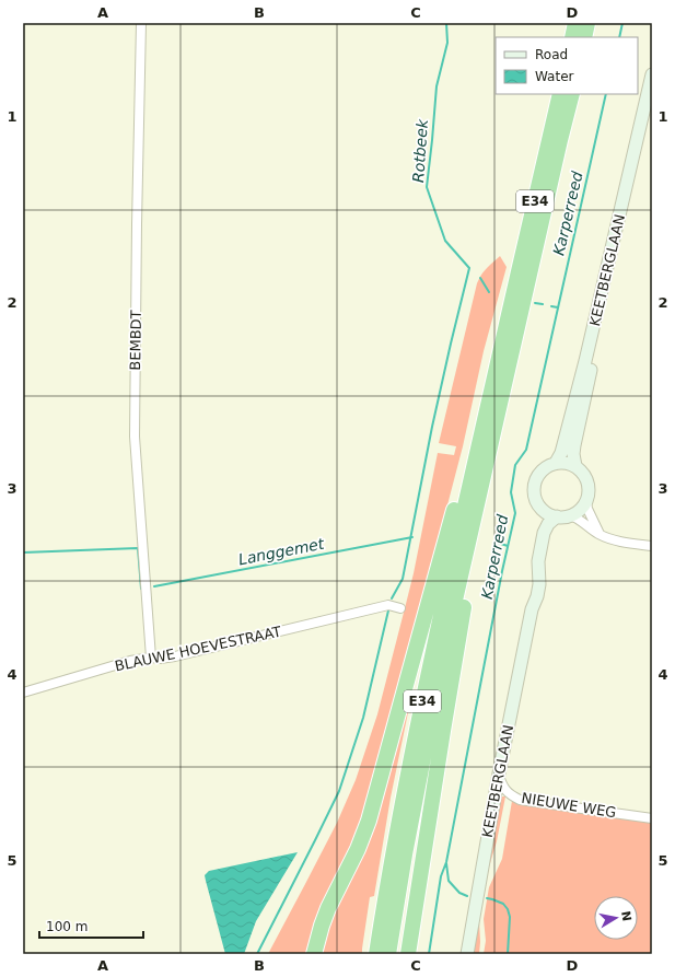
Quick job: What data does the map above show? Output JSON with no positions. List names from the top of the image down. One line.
{"streets":{"highway":["E34"],"main road":["KEETBERGLAAN"],"street":["BEMBDT","BLAUWE HOEVESTRAAT","NIEUWE WEG"]},"crossings":[["KEETBERGLAAN","NIEUWE WEG"],["BEMBDT","BLAUWE HOEVESTRAAT"]],"water":["Rotbeek","Karperreed","Langgemet"],"legend":["Road","Water"],"scale_bar":"100 m","north":"right","grid":{"columns":["A","B","C","D"],"rows":["1","2","3","4","5"]}}
